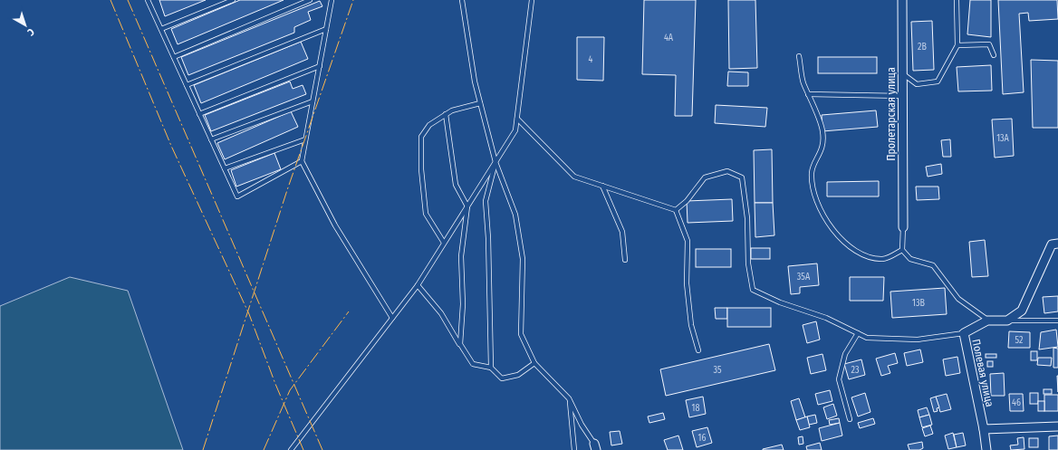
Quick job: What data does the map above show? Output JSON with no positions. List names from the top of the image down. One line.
{"streets":{"street":["Пролетарская улица","Полевая улица"]},"house_numbers":["4А","2В","4","13А","35А","13В","52","35","23","46","18","16"],"north":"bottom right"}
